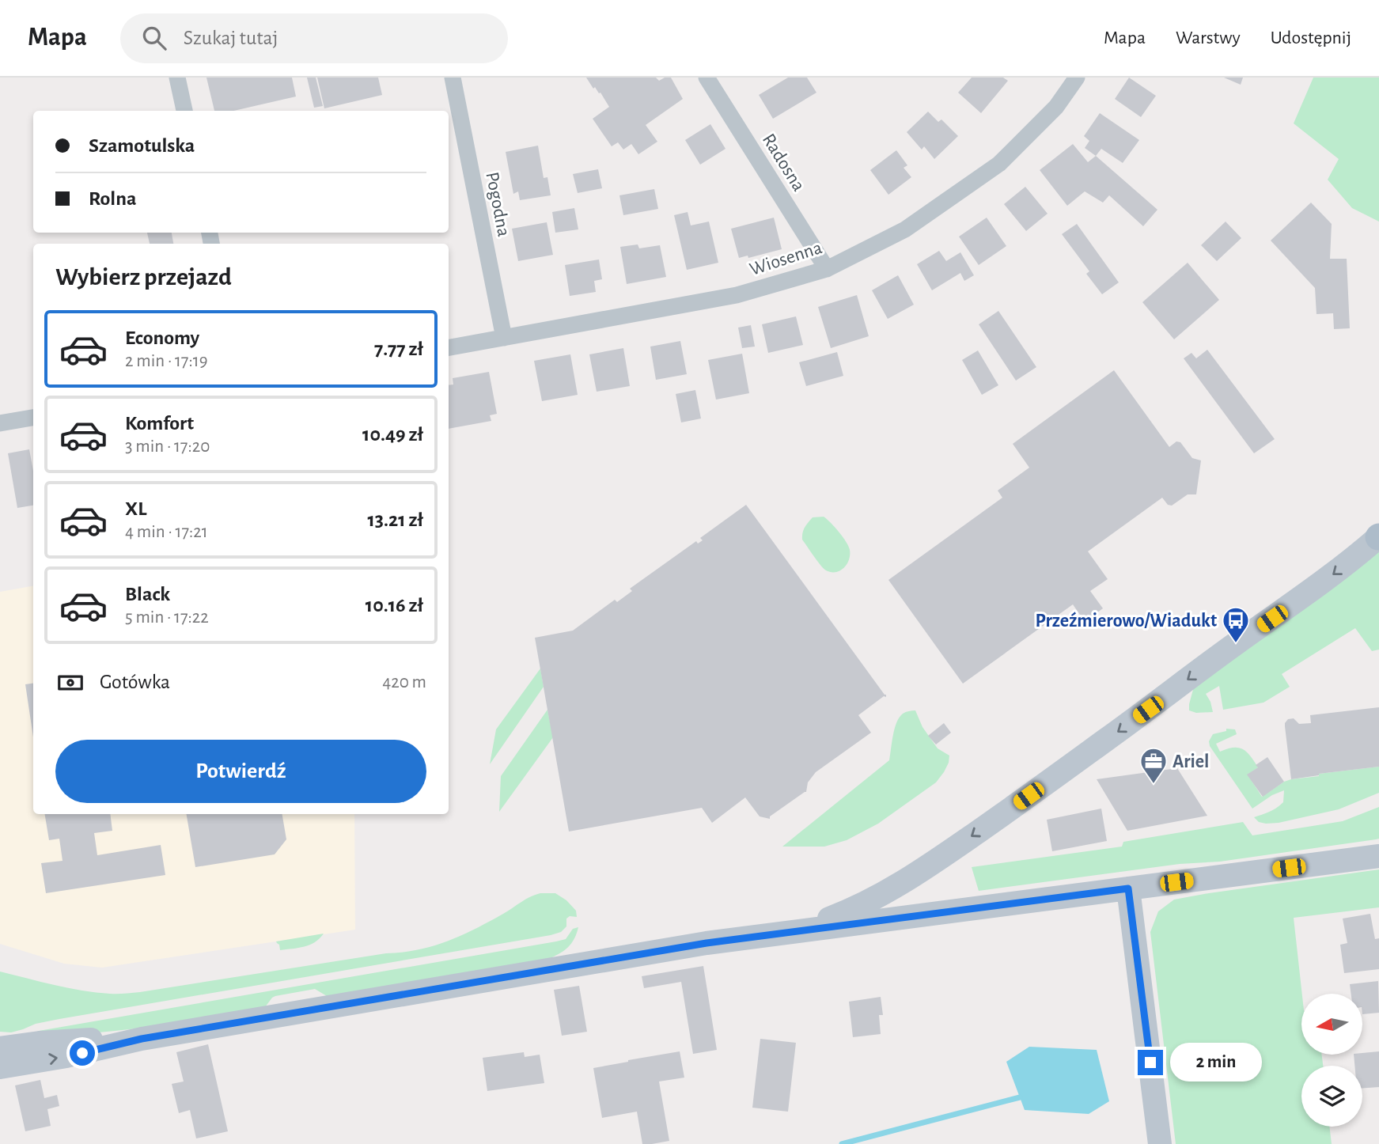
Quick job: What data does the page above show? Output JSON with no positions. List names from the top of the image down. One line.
{"streets":{"street":["Radosna","Pogodna","Wiosenna"]},"crossings":[["Radosna","Wiosenna"],["Pogodna","Wiosenna"]],"places":{"bus stop":["Przeźmierowo/Wiadukt"],"office":["Ariel"]},"north":"left","page":{"header":"Mapa","search":"Szukaj tutaj","nav":["Mapa","Warstwy","Udostępnij"],"banner":["Szamotulska","Rolna"],"heading":"Wybierz przejazd","list":[{"name":"Economy","note":"2 min · 17:19","value":"7.77 zł"},{"name":"Komfort","note":"3 min · 17:20","value":"10.49 zł"},{"name":"XL","note":"4 min · 17:21","value":"13.21 zł"},{"name":"Black","note":"5 min · 17:22","value":"10.16 zł"}],"pay":["Gotówka","420 m"],"buttons":"Potwierdź","bubble":"2 min"}}
